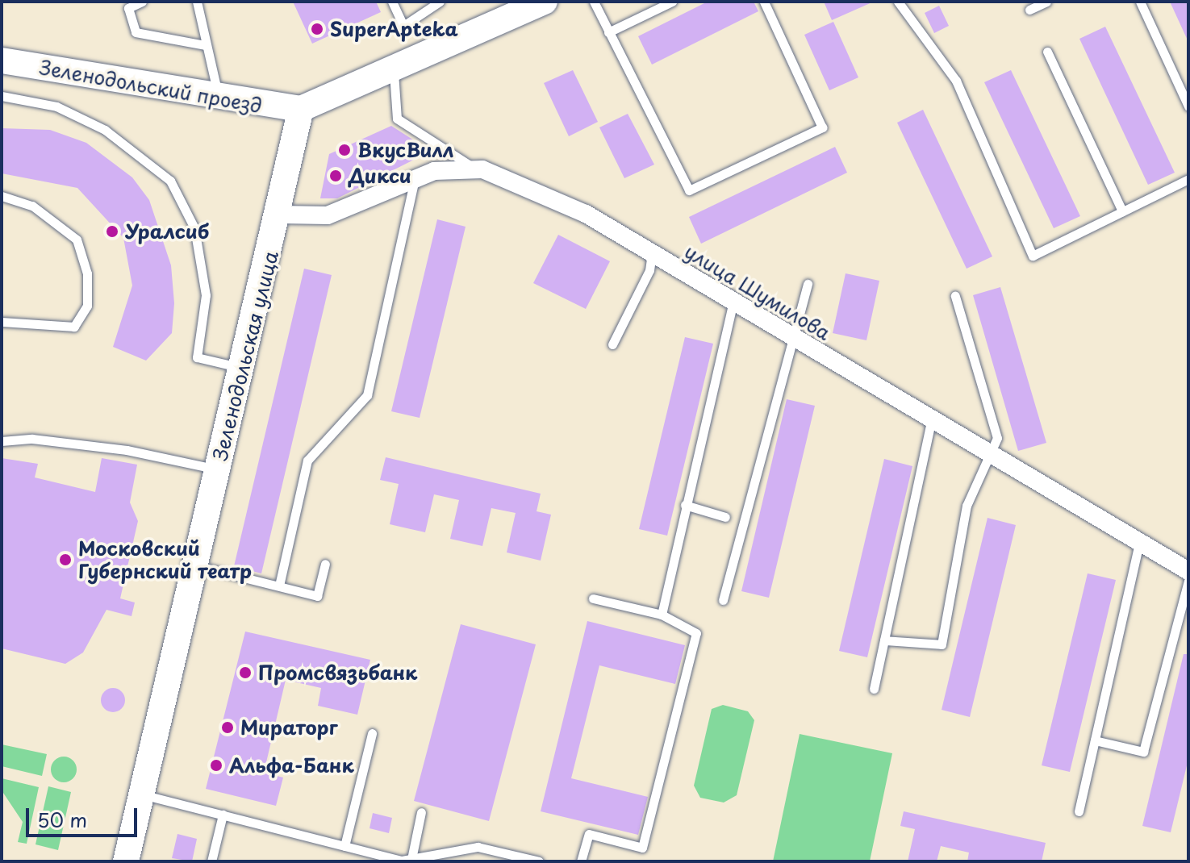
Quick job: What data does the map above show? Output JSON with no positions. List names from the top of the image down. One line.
{"streets":{"street":["Зеленодольский проезд","улица Шумилова","Зеленодольская улица"]},"crossings":[["Зеленодольский проезд","Зеленодольская улица"],["улица Шумилова","Зеленодольская улица"]],"places":["SuperApteka","ВкусВилл","Дикси","Уралсиб","Московский Губернский театр","Промсвязьбанк","Мираторг","Альфа-Банк"],"scale_bar":"50 m"}
